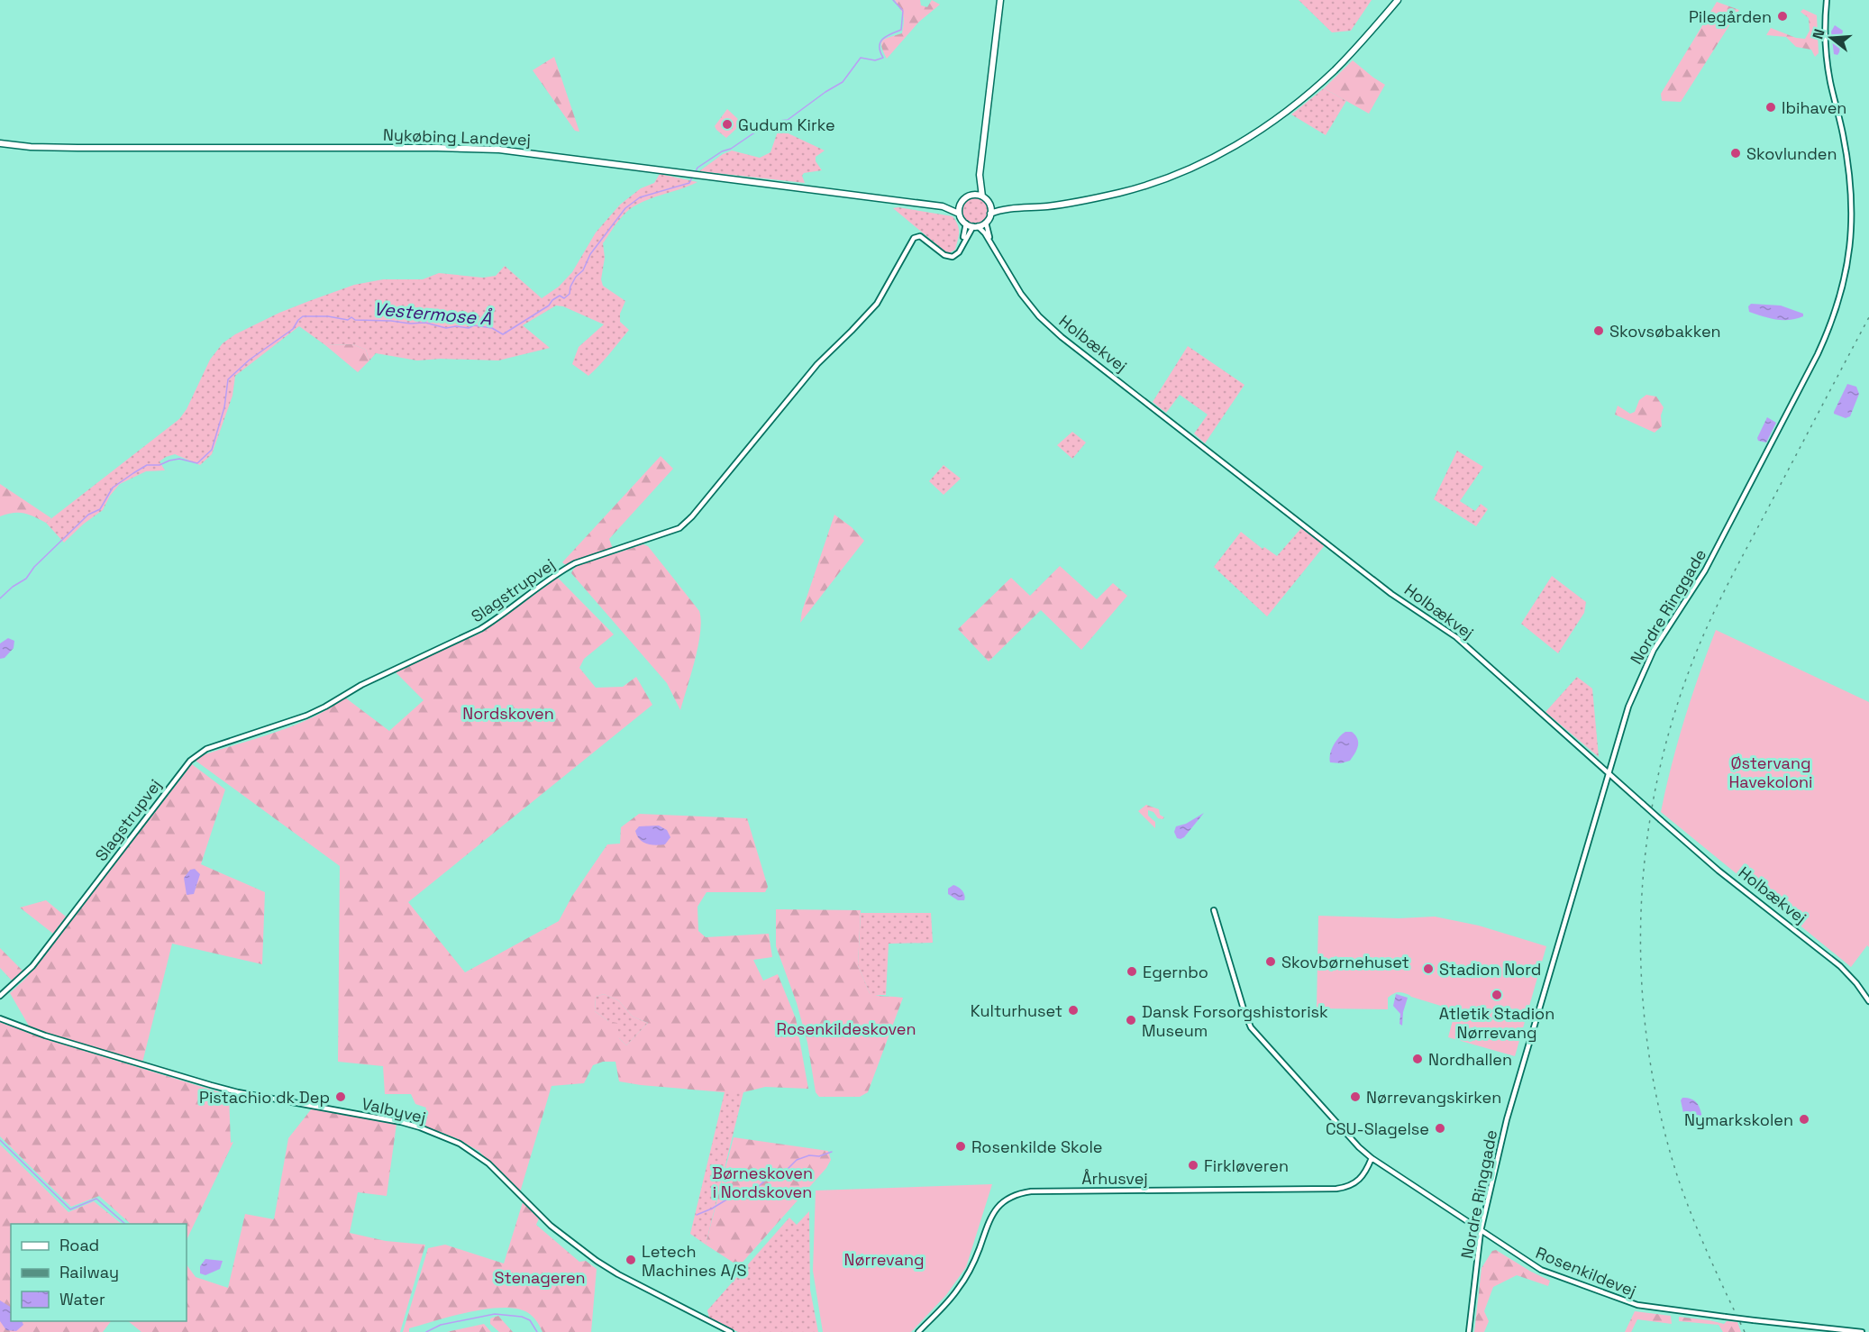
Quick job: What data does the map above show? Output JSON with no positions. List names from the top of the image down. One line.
{"streets":{"main road":["Nykøbing Landevej"],"street":["Holbækvej","Slagstrupvej","Nordre Ringgade","Valbyvej","Århusvej","Rosenkildevej"]},"crossings":[["Nykøbing Landevej","Holbækvej"],["Holbækvej","Nordre Ringgade"],["Nordre Ringgade","Rosenkildevej"],["Århusvej","Rosenkildevej"]],"water":["Vestermose Å"],"parks":["Nordskoven","Østervang Havekoloni","Rosenkildeskoven","Børneskoven i Nordskoven","Nørrevang","Stenageren"],"places":["Pilegården","Ibihaven","Gudum Kirke","Skovlunden","Skovsøbakken","Skovbørnehuset","Stadion Nord","Egernbo","Atletik Stadion Nørrevang","Kulturhuset","Dansk Forsorgshistorisk Museum","Nordhallen","Pistachio dk Dep","Nørrevangskirken","Nymarkskolen","CSU-Slagelse","Rosenkilde Skole","Firkløveren","Letech Machines A/S"],"legend":["Road","Railway","Water"],"north":"left"}
